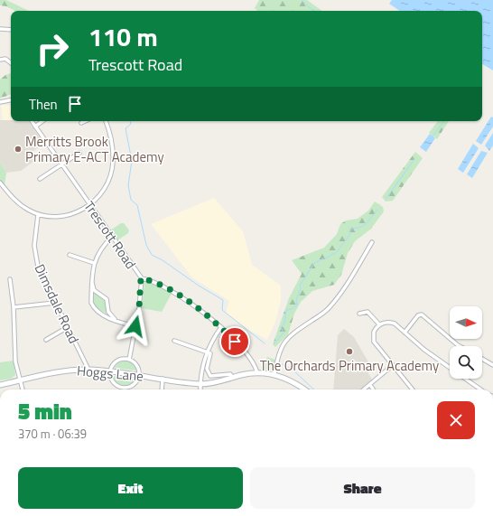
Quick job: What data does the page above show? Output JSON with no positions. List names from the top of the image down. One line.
{"streets":{"street":["Trescott Road","Dimsdale Road","Hoggs Lane"]},"crossings":[["Trescott Road","Hoggs Lane"],["Dimsdale Road","Hoggs Lane"]],"places":["Merritts Brook Primary E-ACT Academy","The Orchards Primary Academy"],"north":"right","page":{"turn":["110 m","Trescott Road"],"then":"Then","heading":["5 min","370 m · 06:39"],"buttons":["Exit","Share"]}}
